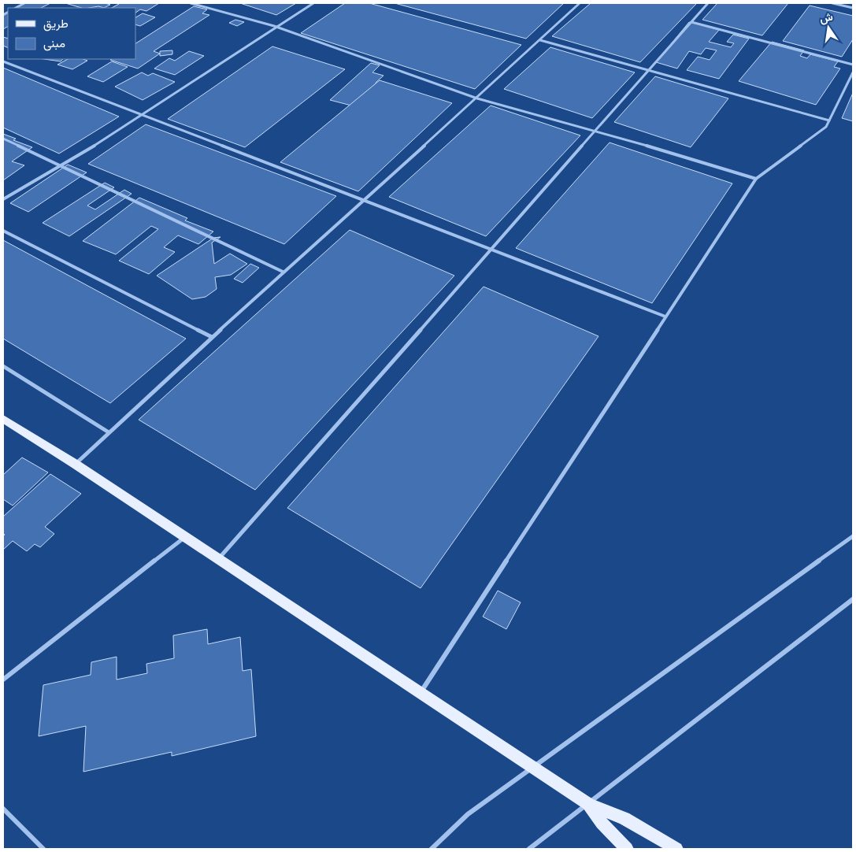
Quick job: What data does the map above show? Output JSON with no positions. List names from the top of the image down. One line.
{"legend":["طريق","مبنى"],"north":"top"}
